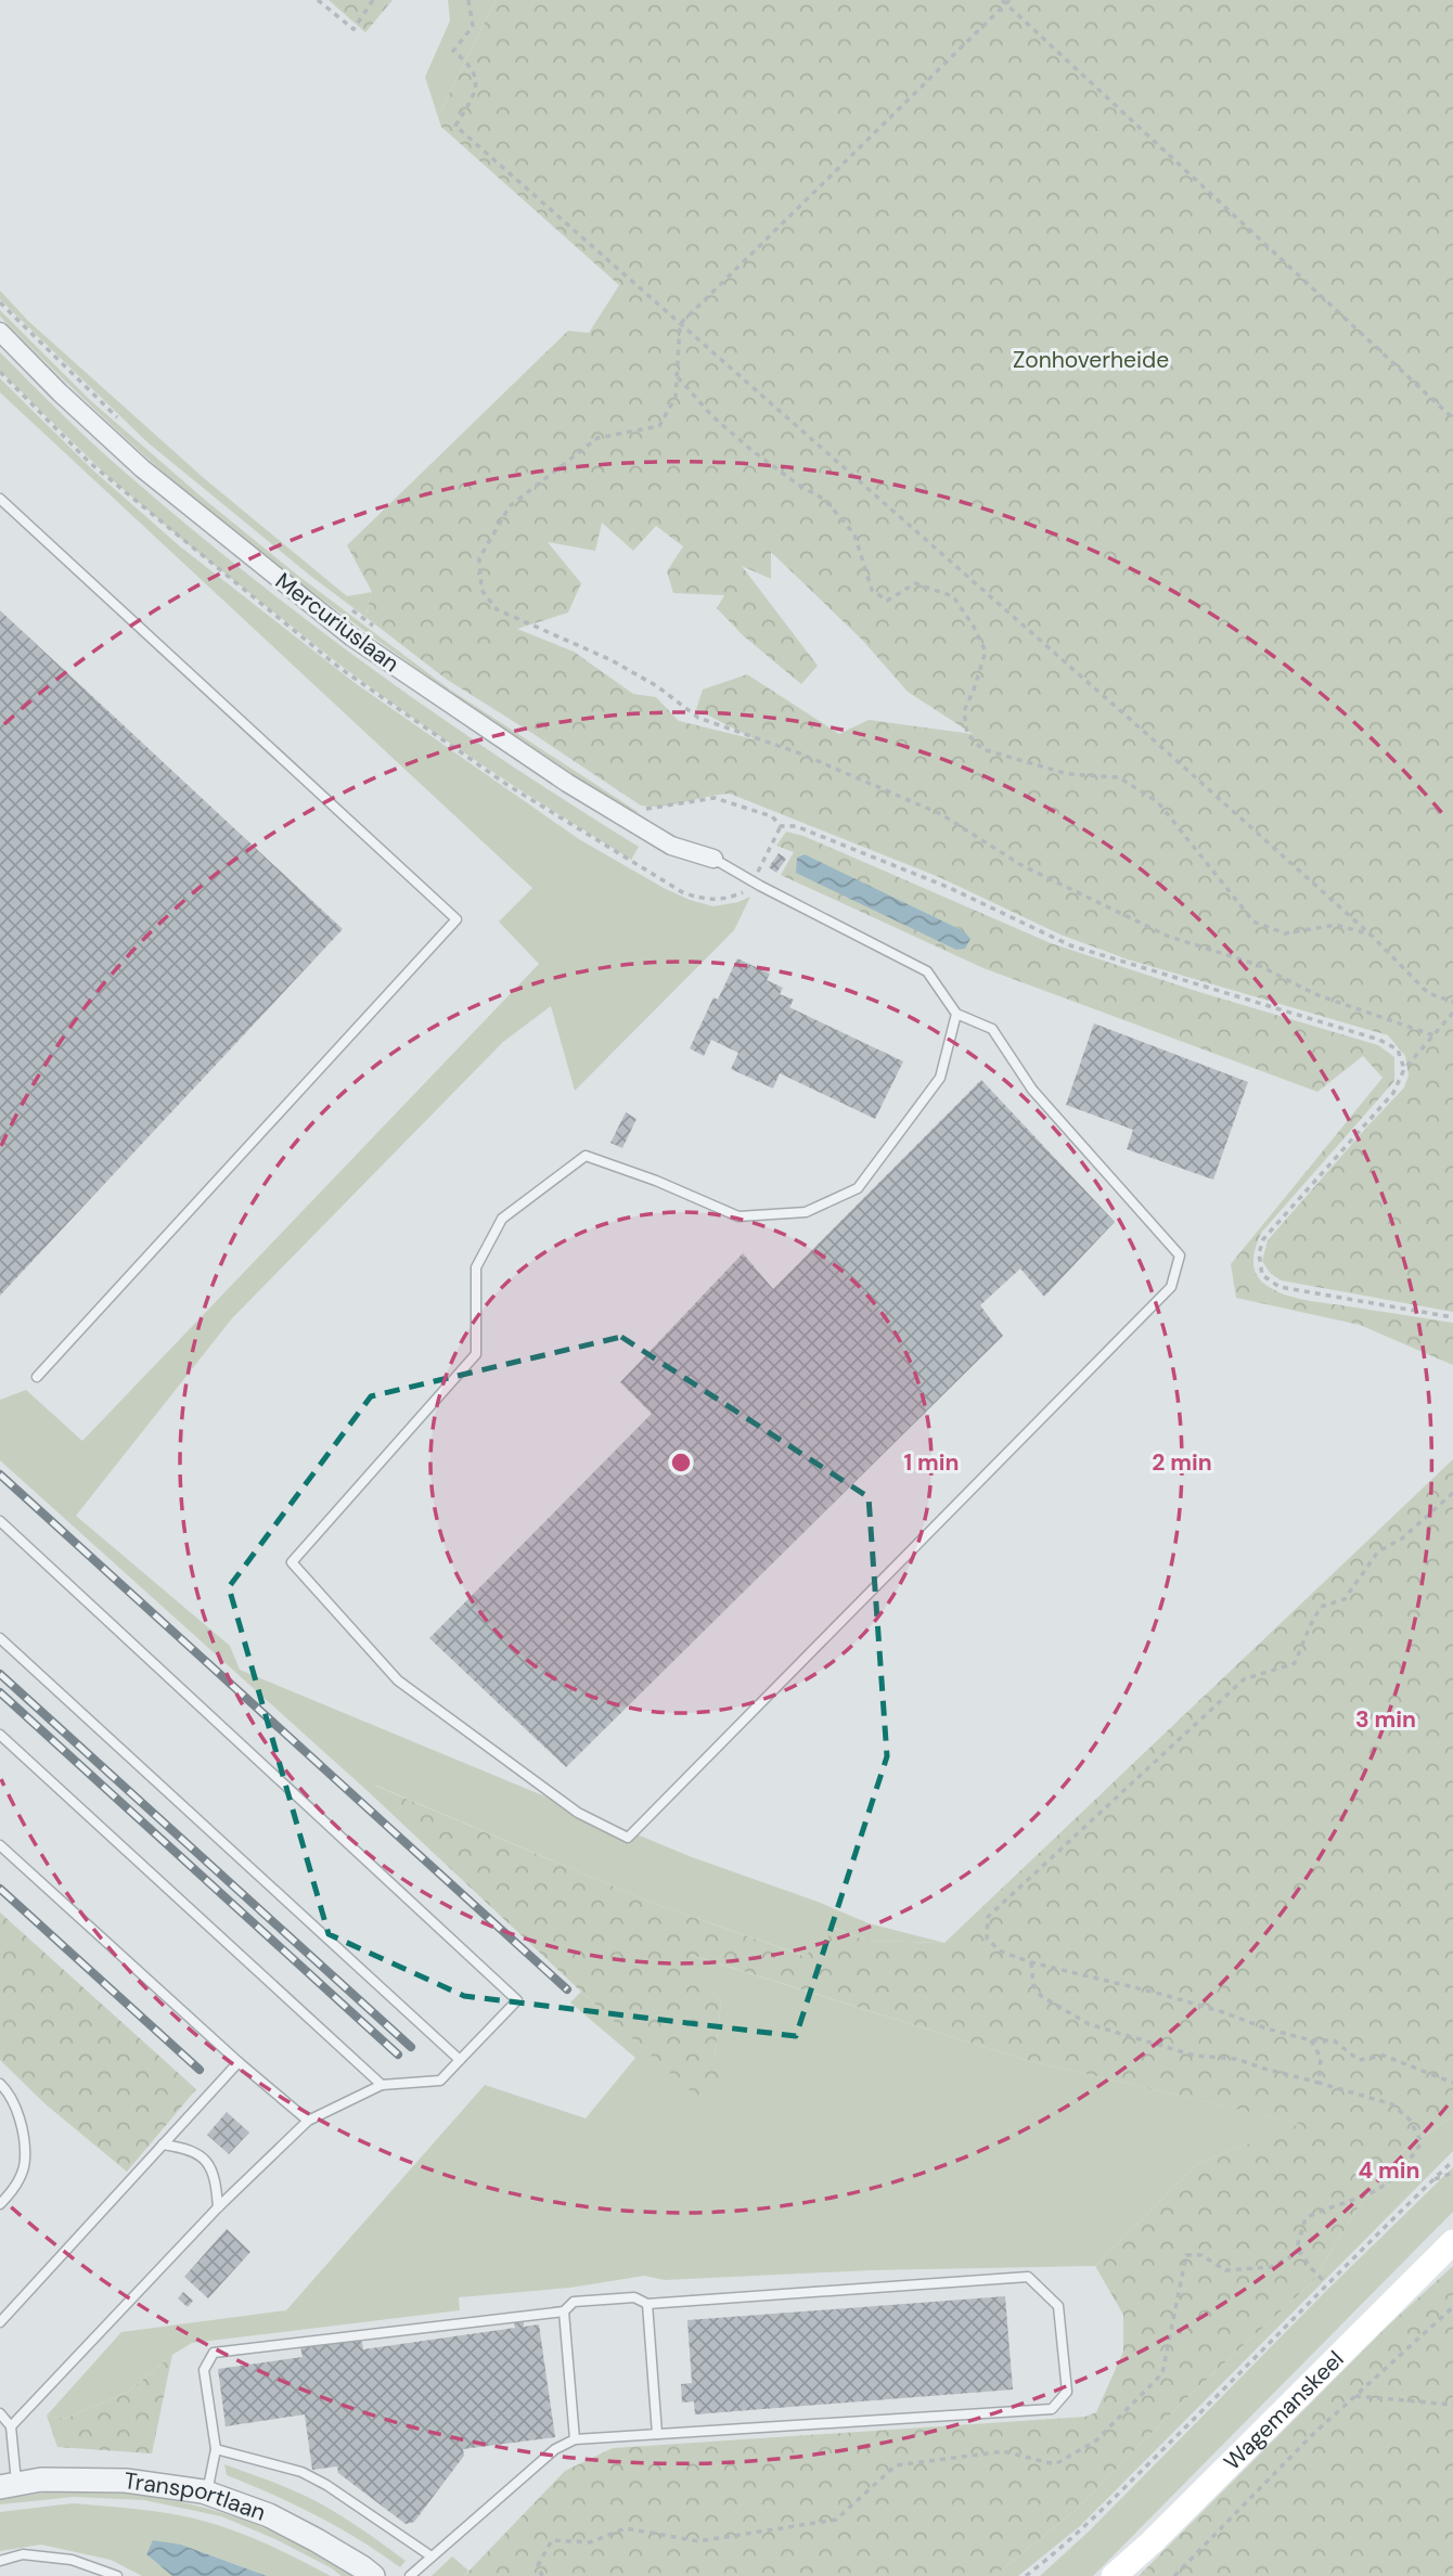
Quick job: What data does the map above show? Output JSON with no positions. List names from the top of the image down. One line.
{"streets":{"main road":["Wagemanskeel"],"street":["Mercuriuslaan","Transportlaan"]},"parks":["Zonhoverheide"],"rings":["1 min","2 min","3 min","4 min"]}
